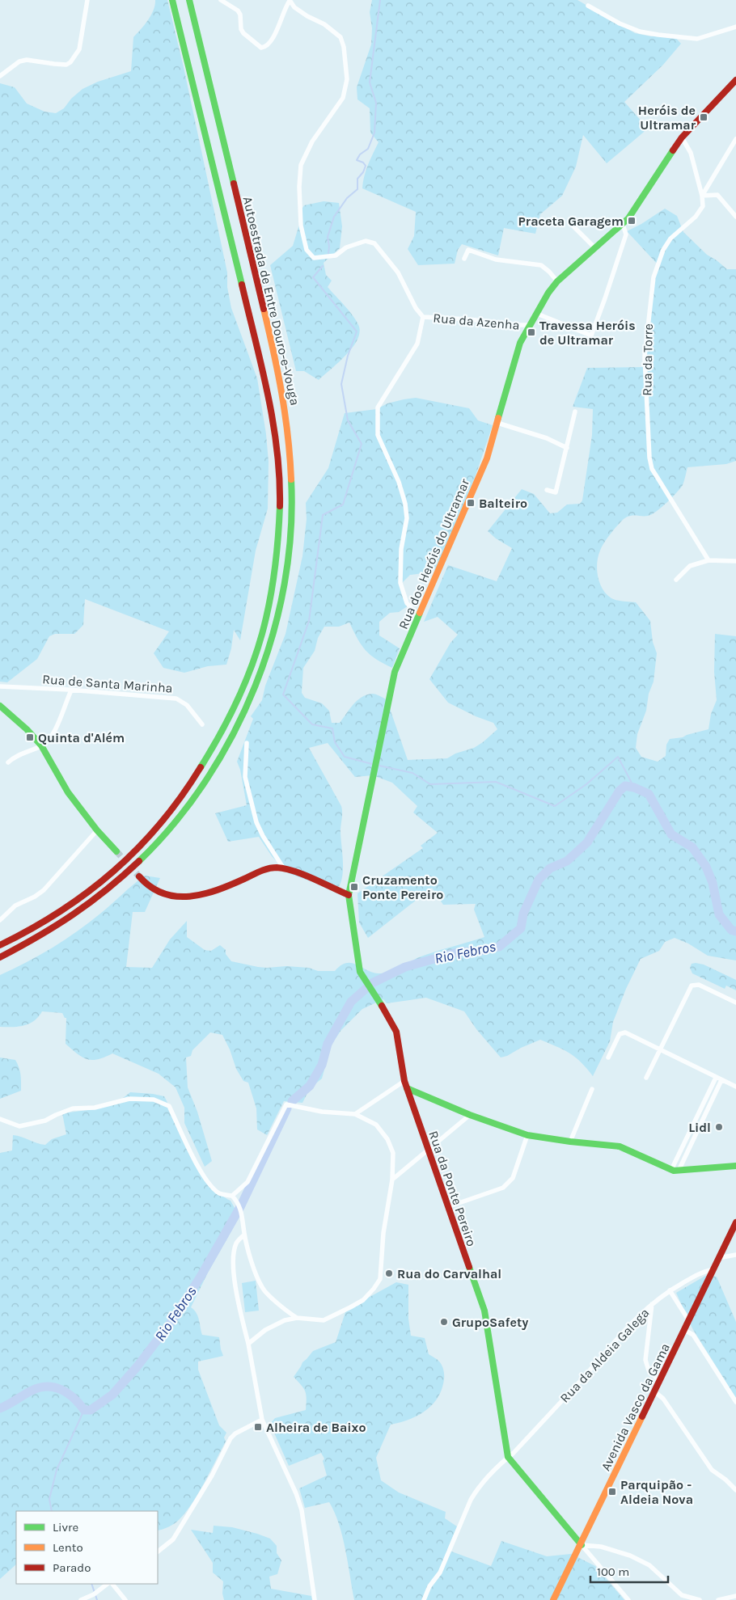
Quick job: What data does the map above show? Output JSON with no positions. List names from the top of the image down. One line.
{"streets":{"main road":["Autoestrada de Entre Douro-e-Vouga","Rua dos Heróis do Ultramar","Rua da Ponte Pereiro","Avenida Vasco da Gama"],"street":["Rua da Azenha","Rua da Torre","Rua de Santa Marinha","Rua da Aldeia Galega"]},"crossings":[["Rua da Azenha","Rua dos Heróis do Ultramar"],["Rua da Torre","Rua dos Heróis do Ultramar"],["Rua dos Heróis do Ultramar","Rua da Ponte Pereiro"],["Rua da Ponte Pereiro","Rua da Aldeia Galega"],["Rua da Aldeia Galega","Avenida Vasco da Gama"]],"water":["Rio Febros"],"places":{"transit":["Heróis de Ultramar","Praceta Garagem","Travessa Heróis de Ultramar","Balteiro","Quinta d'Além","Cruzamento Ponte Pereiro","Alheira de Baixo","Parquipão - Aldeia Nova"],"other":["Lidl","Rua do Carvalhal","GrupoSafety"]},"legend":["Livre","Lento","Parado"],"scale_bar":"100 m"}
